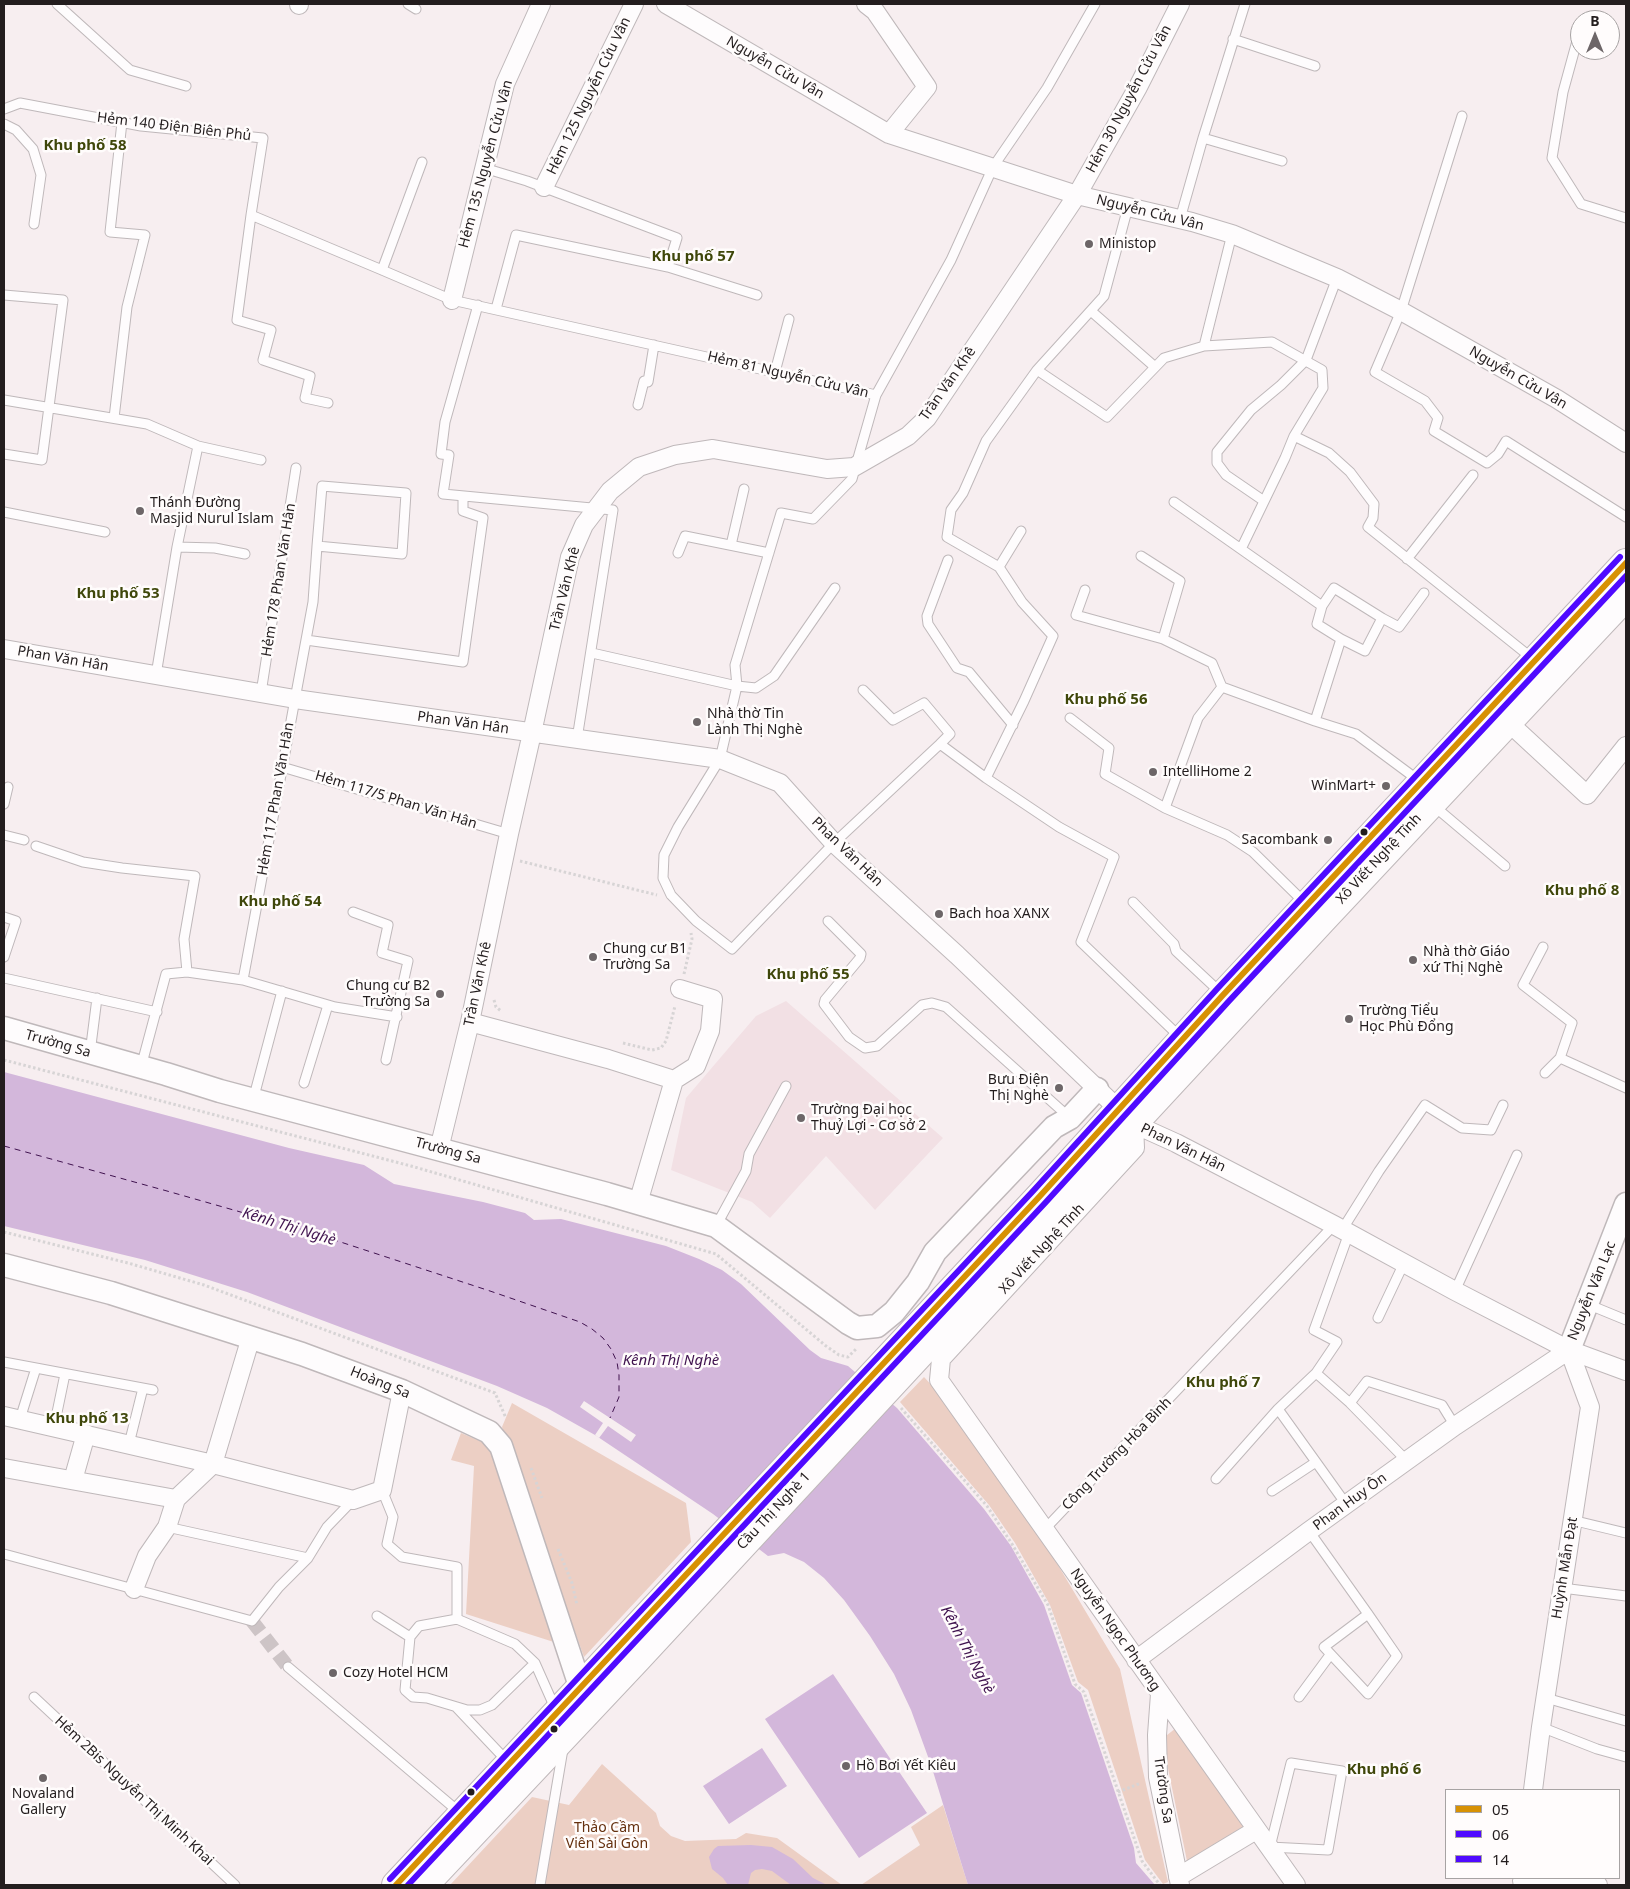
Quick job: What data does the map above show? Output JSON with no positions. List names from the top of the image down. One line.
{"streets":{"main road":["Xô Viết Nghệ Tĩnh","Cầu Thị Nghè 1"],"street":["Nguyễn Cửu Vân","Hẻm 125 Nguyễn Cửu Vân","Hẻm 30 Nguyễn Cửu Vân","Hẻm 135 Nguyễn Cửu Vân","Trần Văn Khê","Phan Văn Hân","Trường Sa","Nguyễn Văn Lạc","Hoàng Sa","Phan Huy Ôn","Huỳnh Mẫn Đạt","Nguyễn Ngọc Phương"],"lane":["Hẻm 140 Điện Biên Phủ","Hẻm 81 Nguyễn Cửu Vân","Hẻm 178 Phan Văn Hân","Hẻm 117 Phan Văn Hân","Hẻm 117/5 Phan Văn Hân","Công Trường Hòa Bình","Hẻm 2Bis Nguyễn Thị Minh Khai"]},"crossings":[["Nguyễn Cửu Vân","Hẻm 30 Nguyễn Cửu Vân"],["Nguyễn Cửu Vân","Hẻm 81 Nguyễn Cửu Vân"],["Nguyễn Cửu Vân","Trần Văn Khê"],["Hẻm 30 Nguyễn Cửu Vân","Trần Văn Khê"],["Trần Văn Khê","Phan Văn Hân"],["Trần Văn Khê","Hẻm 117/5 Phan Văn Hân"],["Trần Văn Khê","Trường Sa"],["Hẻm 178 Phan Văn Hân","Phan Văn Hân"],["Phan Văn Hân","Hẻm 117 Phan Văn Hân"],["Phan Văn Hân","Xô Viết Nghệ Tĩnh"],["Phan Văn Hân","Nguyễn Văn Lạc"],["Phan Văn Hân","Công Trường Hòa Bình"],["Phan Văn Hân","Phan Huy Ôn"],["Phan Văn Hân","Huỳnh Mẫn Đạt"],["Hẻm 117 Phan Văn Hân","Hẻm 117/5 Phan Văn Hân"],["Xô Viết Nghệ Tĩnh","Cầu Thị Nghè 1"],["Xô Viết Nghệ Tĩnh","Nguyễn Ngọc Phương"],["Trường Sa","Nguyễn Ngọc Phương"],["Nguyễn Văn Lạc","Phan Huy Ôn"],["Nguyễn Văn Lạc","Huỳnh Mẫn Đạt"],["Công Trường Hòa Bình","Nguyễn Ngọc Phương"],["Phan Huy Ôn","Huỳnh Mẫn Đạt"],["Phan Huy Ôn","Nguyễn Ngọc Phương"]],"districts":["Khu phố 58","Khu phố 57","Khu phố 53","Khu phố 56","Khu phố 8","Khu phố 54","Khu phố 55","Khu phố 7","Khu phố 13","Khu phố 6"],"water":["Kênh Thị Nghè"],"parks":["Thảo Cầm Viên Sài Gòn"],"places":["Ministop","Thánh Đường Masjid Nurul Islam","Nhà thờ Tin Lành Thị Nghè","IntelliHome 2","WinMart+","Sacombank","Bach hoa XANX","Chung cư B1 Trường Sa","Nhà thờ Giáo xứ Thị Nghè","Chung cư B2 Trường Sa","Trường Tiểu Học Phù Đổng","Bưu Điện Thị Nghè","Trường Đại học Thuỷ Lợi - Cơ sở 2","Cozy Hotel HCM","Hồ Bơi Yết Kiêu","Novaland Gallery"],"lines":["transit line 14","transit line 05","transit line 06"],"legend":["05","06","14"],"north":"top"}
